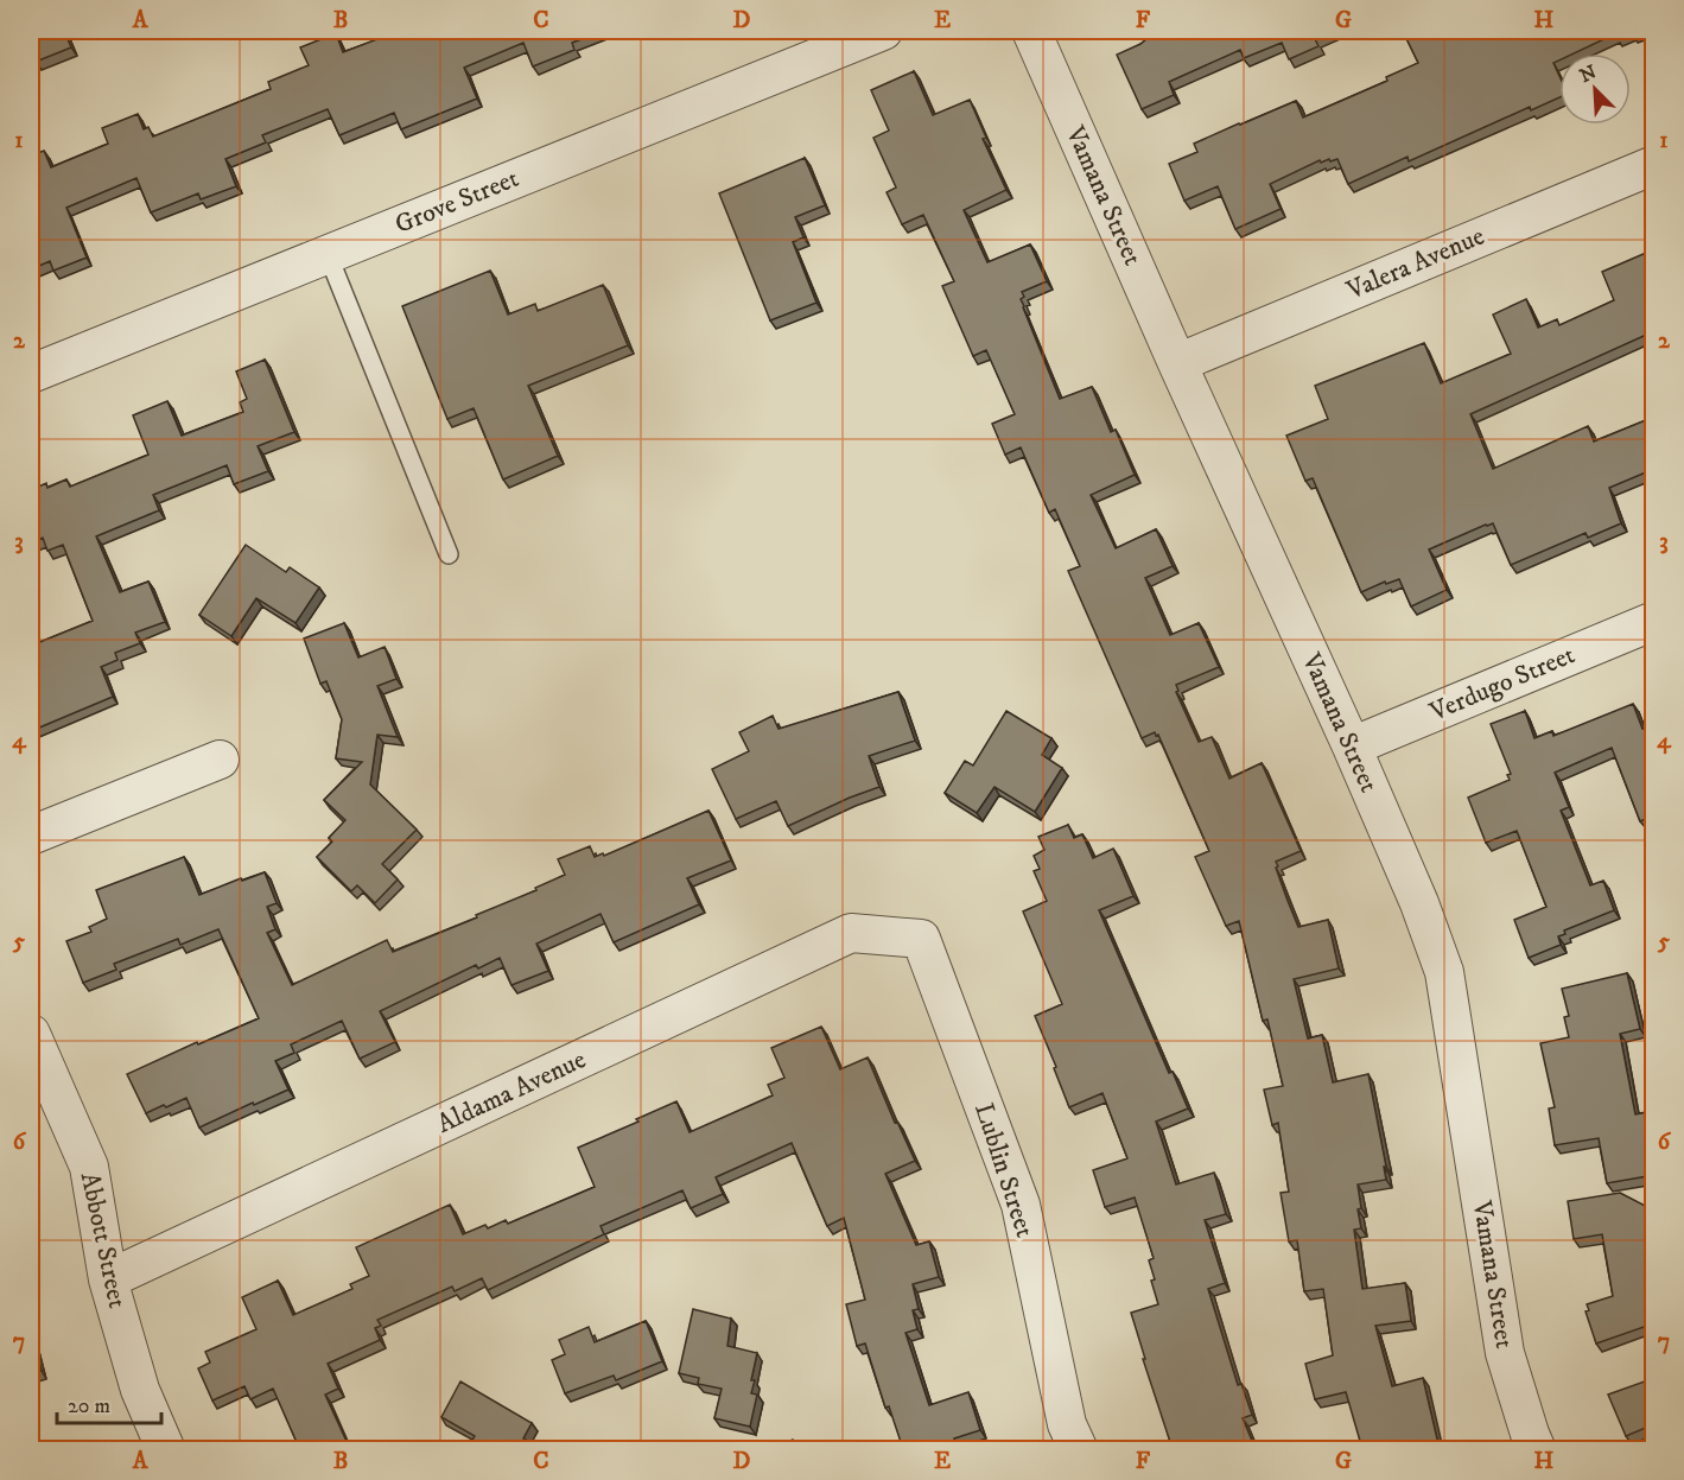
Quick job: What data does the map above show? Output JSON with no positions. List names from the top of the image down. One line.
{"streets":{"street":["Vamana Street","Grove Street","Valera Avenue","Verdugo Street","Aldama Avenue","Lublin Street","Abbott Street"]},"crossings":[["Vamana Street","Valera Avenue"],["Vamana Street","Verdugo Street"],["Aldama Avenue","Lublin Street"],["Aldama Avenue","Abbott Street"]],"scale_bar":"20 m","north":"top left","grid":{"columns":["A","B","C","D","E","F","G","H"],"rows":["1","2","3","4","5","6","7"]}}
